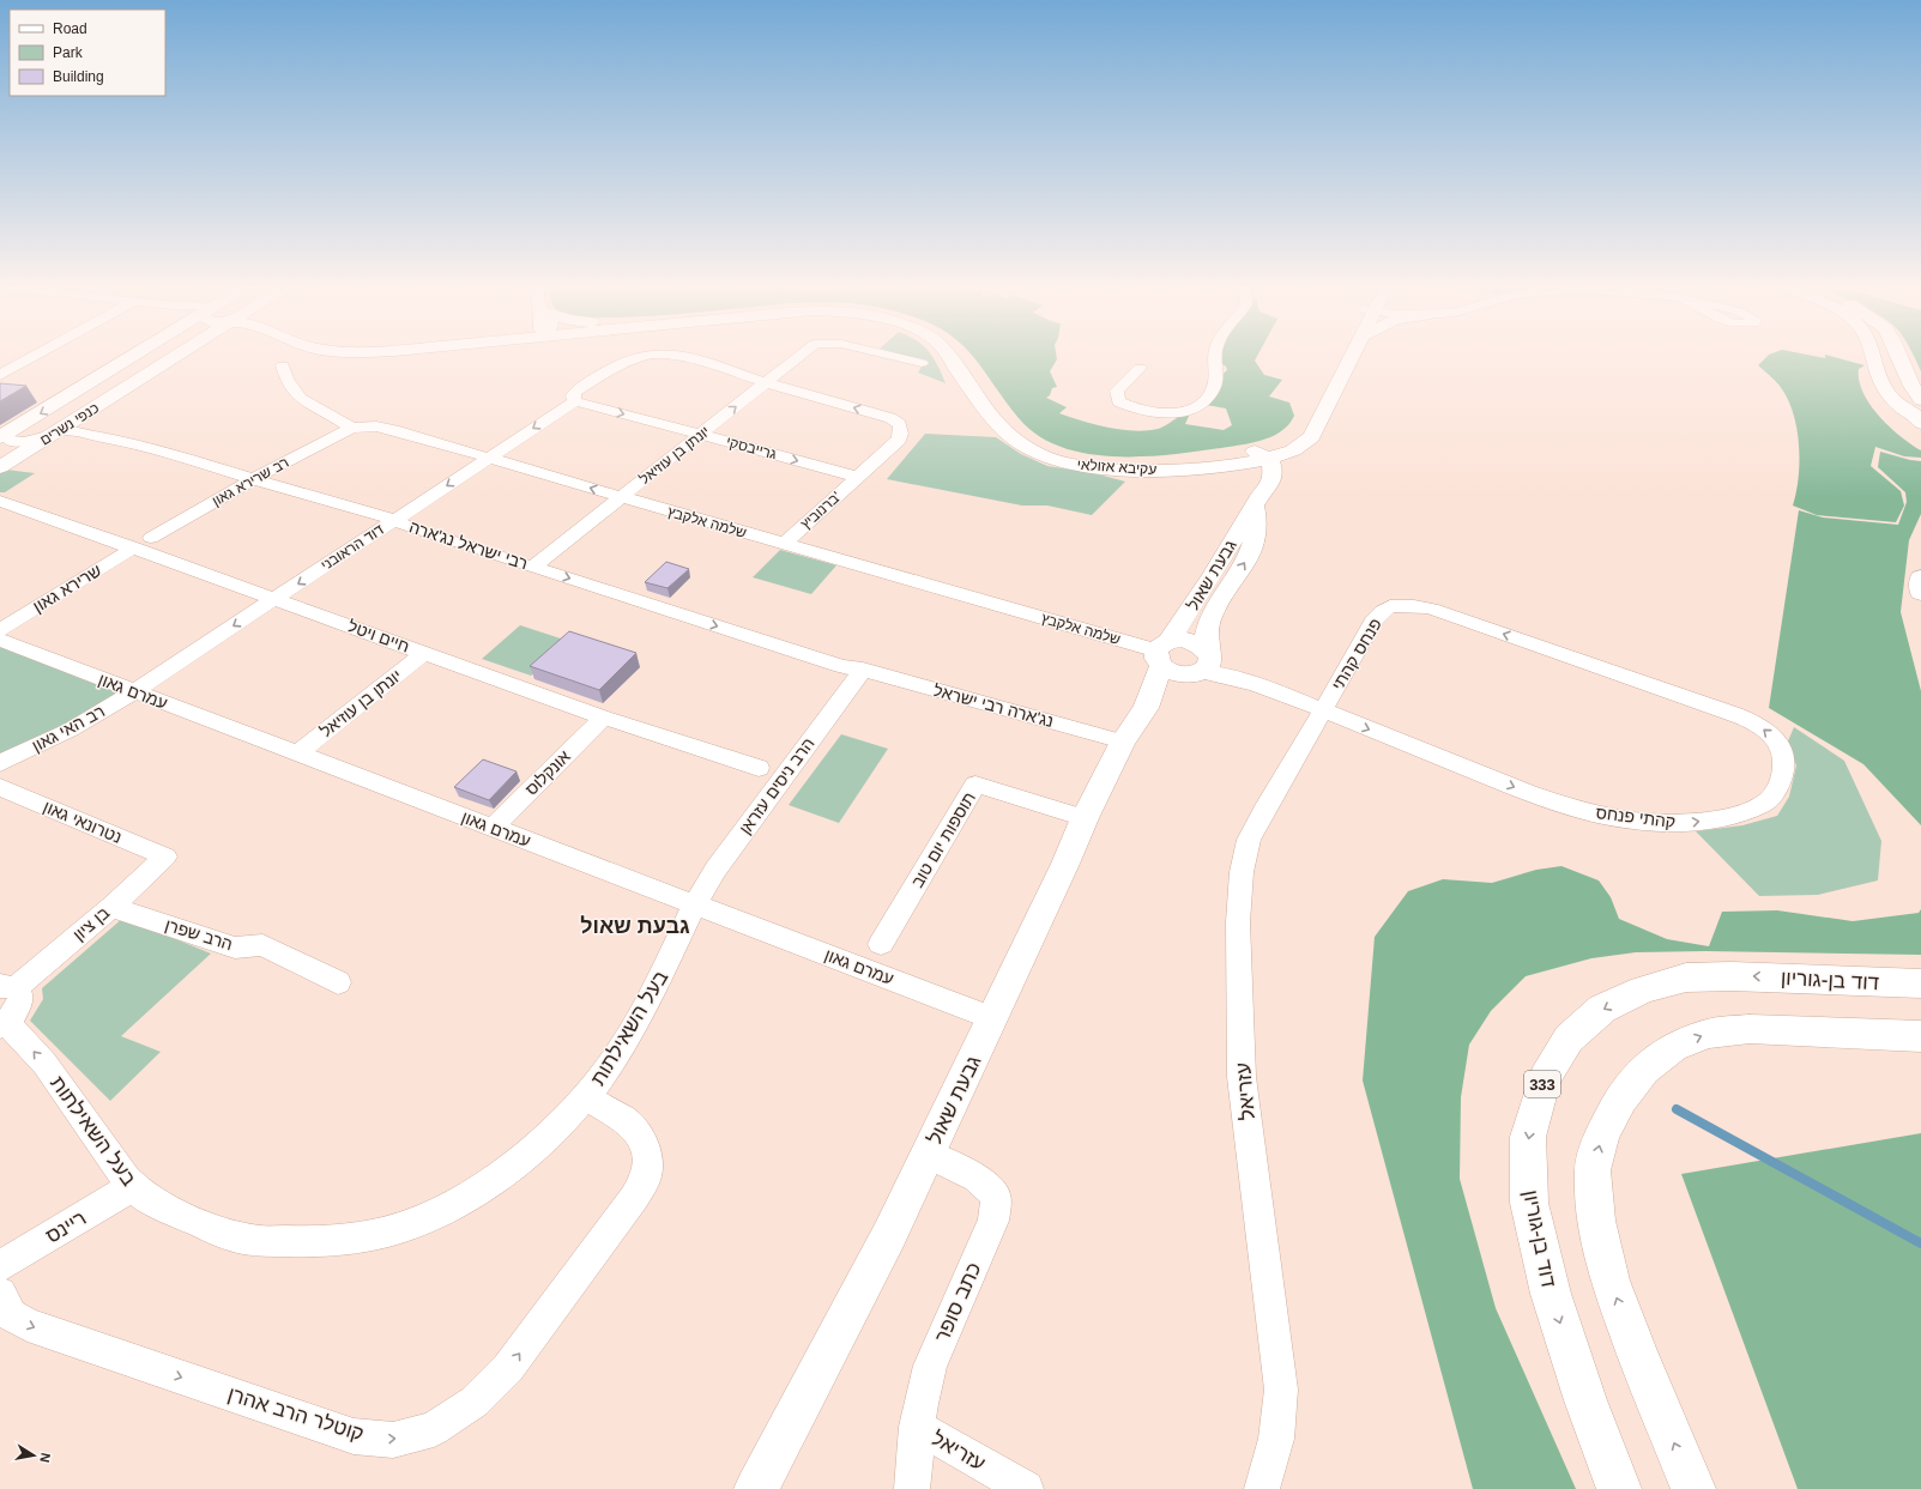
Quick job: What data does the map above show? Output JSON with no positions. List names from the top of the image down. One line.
{"streets":{"street":["כנפי נשרים","גרייבסקי","יונתן בן עוזיאל","עקיבא אזולאי","רב שרירא גאון","ברנוביץ'","שלמה אלקבץ","רבי ישראל נג'ארה","דוד הראובני","גבעת שאול","שרירא גאון","חיים ויטל","פנחס קהתי","עמרם גאון","נג'ארה רבי ישראל","רב האי גאון","אונקלוס","הרב ניסים עזראן","קהתי פנחס","נטרונאי גאון","תוספות יום טוב","בן ציון","הרב שפרן","דוד בן-גוריון","בעל השאילתות","333","עזריאל","ריינס","כתב סופר","קוטלר הרב אהרן"]},"crossings":[["כנפי נשרים","רבי ישראל נג'ארה"],["גרייבסקי","יונתן בן עוזיאל"],["גרייבסקי","ברנוביץ'"],["גרייבסקי","דוד הראובני"],["יונתן בן עוזיאל","שלמה אלקבץ"],["יונתן בן עוזיאל","רבי ישראל נג'ארה"],["יונתן בן עוזיאל","דוד הראובני"],["יונתן בן עוזיאל","חיים ויטל"],["יונתן בן עוזיאל","עמרם גאון"],["עקיבא אזולאי","גבעת שאול"],["רב שרירא גאון","שלמה אלקבץ"],["רב שרירא גאון","רבי ישראל נג'ארה"],["ברנוביץ'","שלמה אלקבץ"],["שלמה אלקבץ","דוד הראובני"],["שלמה אלקבץ","גבעת שאול"],["רבי ישראל נג'ארה","דוד הראובני"],["רבי ישראל נג'ארה","נג'ארה רבי ישראל"],["רבי ישראל נג'ארה","הרב ניסים עזראן"],["דוד הראובני","חיים ויטל"],["דוד הראובני","עמרם גאון"],["דוד הראובני","רב האי גאון"],["גבעת שאול","עמרם גאון"],["גבעת שאול","נג'ארה רבי ישראל"],["גבעת שאול","תוספות יום טוב"],["גבעת שאול","כתב סופר"],["שרירא גאון","חיים ויטל"],["חיים ויטל","אונקלוס"],["פנחס קהתי","קהתי פנחס"],["פנחס קהתי","עזריאל"],["עמרם גאון","רב האי גאון"],["עמרם גאון","אונקלוס"],["עמרם גאון","הרב ניסים עזראן"],["עמרם גאון","בעל השאילתות"],["נג'ארה רבי ישראל","הרב ניסים עזראן"],["הרב ניסים עזראן","בעל השאילתות"],["קהתי פנחס","עזריאל"],["נטרונאי גאון","בן ציון"],["בן ציון","הרב שפרן"],["בעל השאילתות","ריינס"],["בעל השאילתות","קוטלר הרב אהרן"],["עזריאל","כתב סופר"]],"one_way":["גרייבסקי","רבי ישראל נג'ארה","דוד הראובני","פנחס קהתי"],"districts":["גבעת שאול"],"legend":["Road","Park","Building"],"north":"right"}
